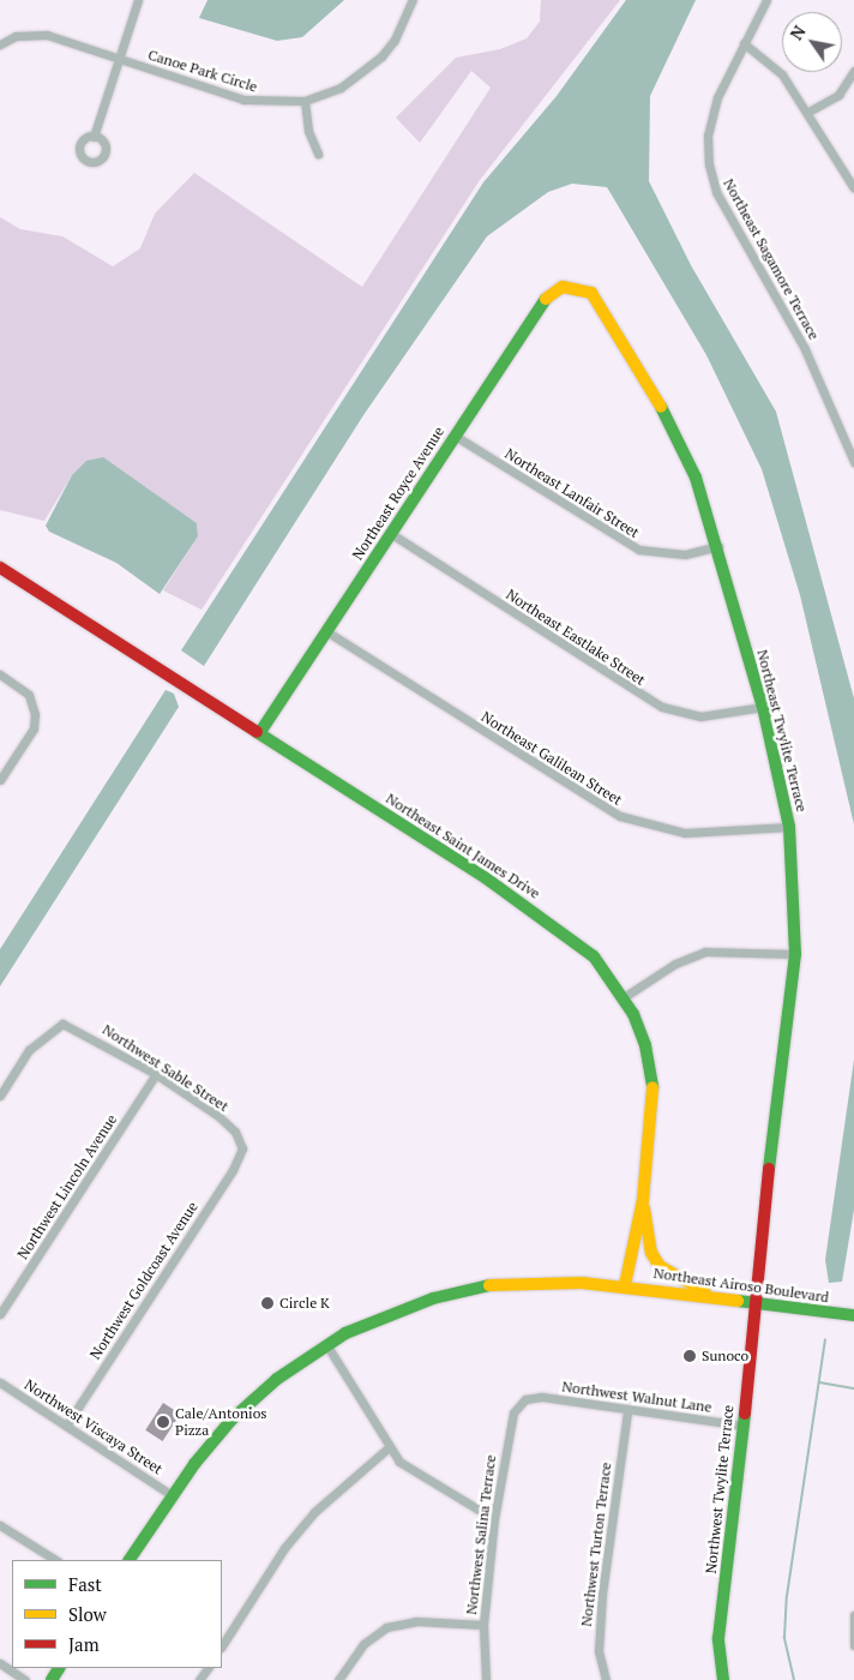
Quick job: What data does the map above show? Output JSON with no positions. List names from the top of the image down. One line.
{"streets":{"main road":["Northeast Royce Avenue","Northeast Twylite Terrace","Northeast Saint James Drive","Northeast Airoso Boulevard","Northwest Twylite Terrace"],"street":["Canoe Park Circle","Northeast Sagamore Terrace","Northeast Lanfair Street","Northeast Eastlake Street","Northeast Galilean Street","Northwest Sable Street","Northwest Lincoln Avenue","Northwest Goldcoast Avenue","Northwest Walnut Lane","Northwest Viscaya Street","Northwest Salina Terrace","Northwest Turton Terrace"]},"crossings":[["Northeast Royce Avenue","Northeast Lanfair Street"],["Northeast Royce Avenue","Northeast Eastlake Street"],["Northeast Royce Avenue","Northeast Twylite Terrace"],["Northeast Royce Avenue","Northeast Galilean Street"],["Northeast Royce Avenue","Northeast Saint James Drive"],["Northeast Lanfair Street","Northeast Twylite Terrace"],["Northeast Eastlake Street","Northeast Twylite Terrace"],["Northeast Twylite Terrace","Northeast Galilean Street"],["Northeast Twylite Terrace","Northeast Airoso Boulevard"],["Northeast Twylite Terrace","Northwest Twylite Terrace"],["Northeast Saint James Drive","Northeast Airoso Boulevard"],["Northwest Sable Street","Northwest Lincoln Avenue"],["Northwest Sable Street","Northwest Goldcoast Avenue"],["Northwest Goldcoast Avenue","Northwest Viscaya Street"],["Northeast Airoso Boulevard","Northwest Viscaya Street"],["Northeast Airoso Boulevard","Northwest Twylite Terrace"],["Northwest Walnut Lane","Northwest Twylite Terrace"],["Northwest Walnut Lane","Northwest Salina Terrace"],["Northwest Walnut Lane","Northwest Turton Terrace"]],"places":["Circle K","Sunoco","Cale/Antonios Pizza"],"legend":["Fast","Slow","Jam"],"north":"top left"}
